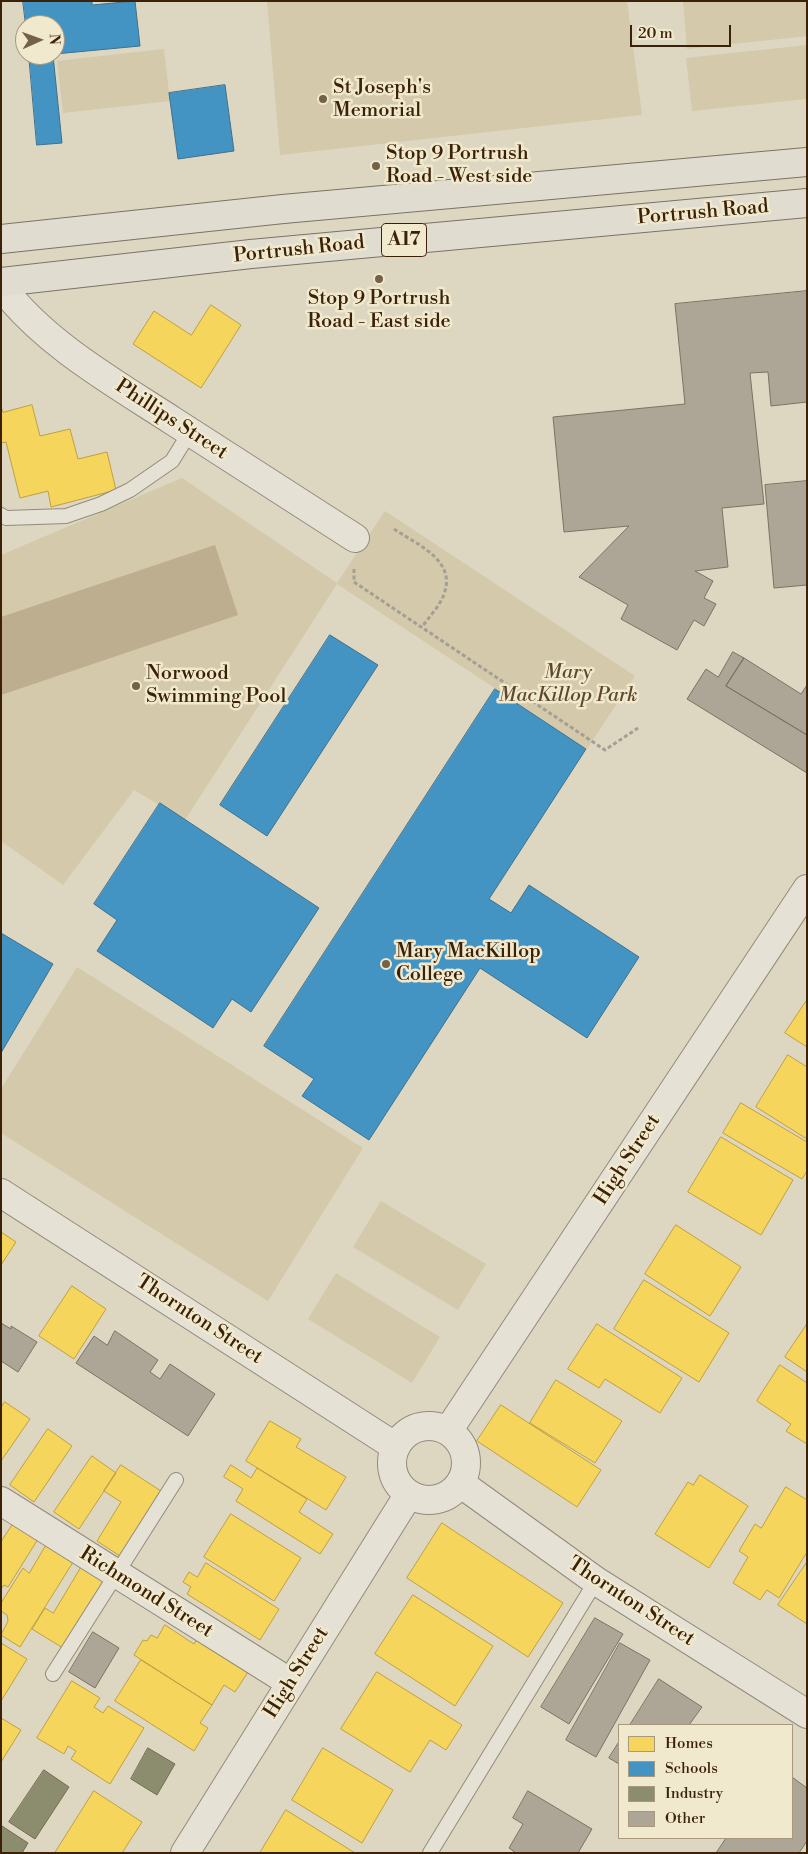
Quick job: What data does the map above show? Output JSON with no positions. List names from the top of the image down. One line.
{"streets":{"highway":["Portrush Road","A17"],"street":["Phillips Street","High Street","Thornton Street","Richmond Street"]},"crossings":[["High Street","Thornton Street"],["High Street","Richmond Street"]],"parks":["Mary MacKillop Park"],"places":["St Joseph's Memorial","Stop 9 Portrush Road - West side","Stop 9 Portrush Road - East side","Norwood Swimming Pool","Mary MacKillop College"],"legend":["Homes","Schools","Industry","Other"],"scale_bar":"20 m","north":"right"}
